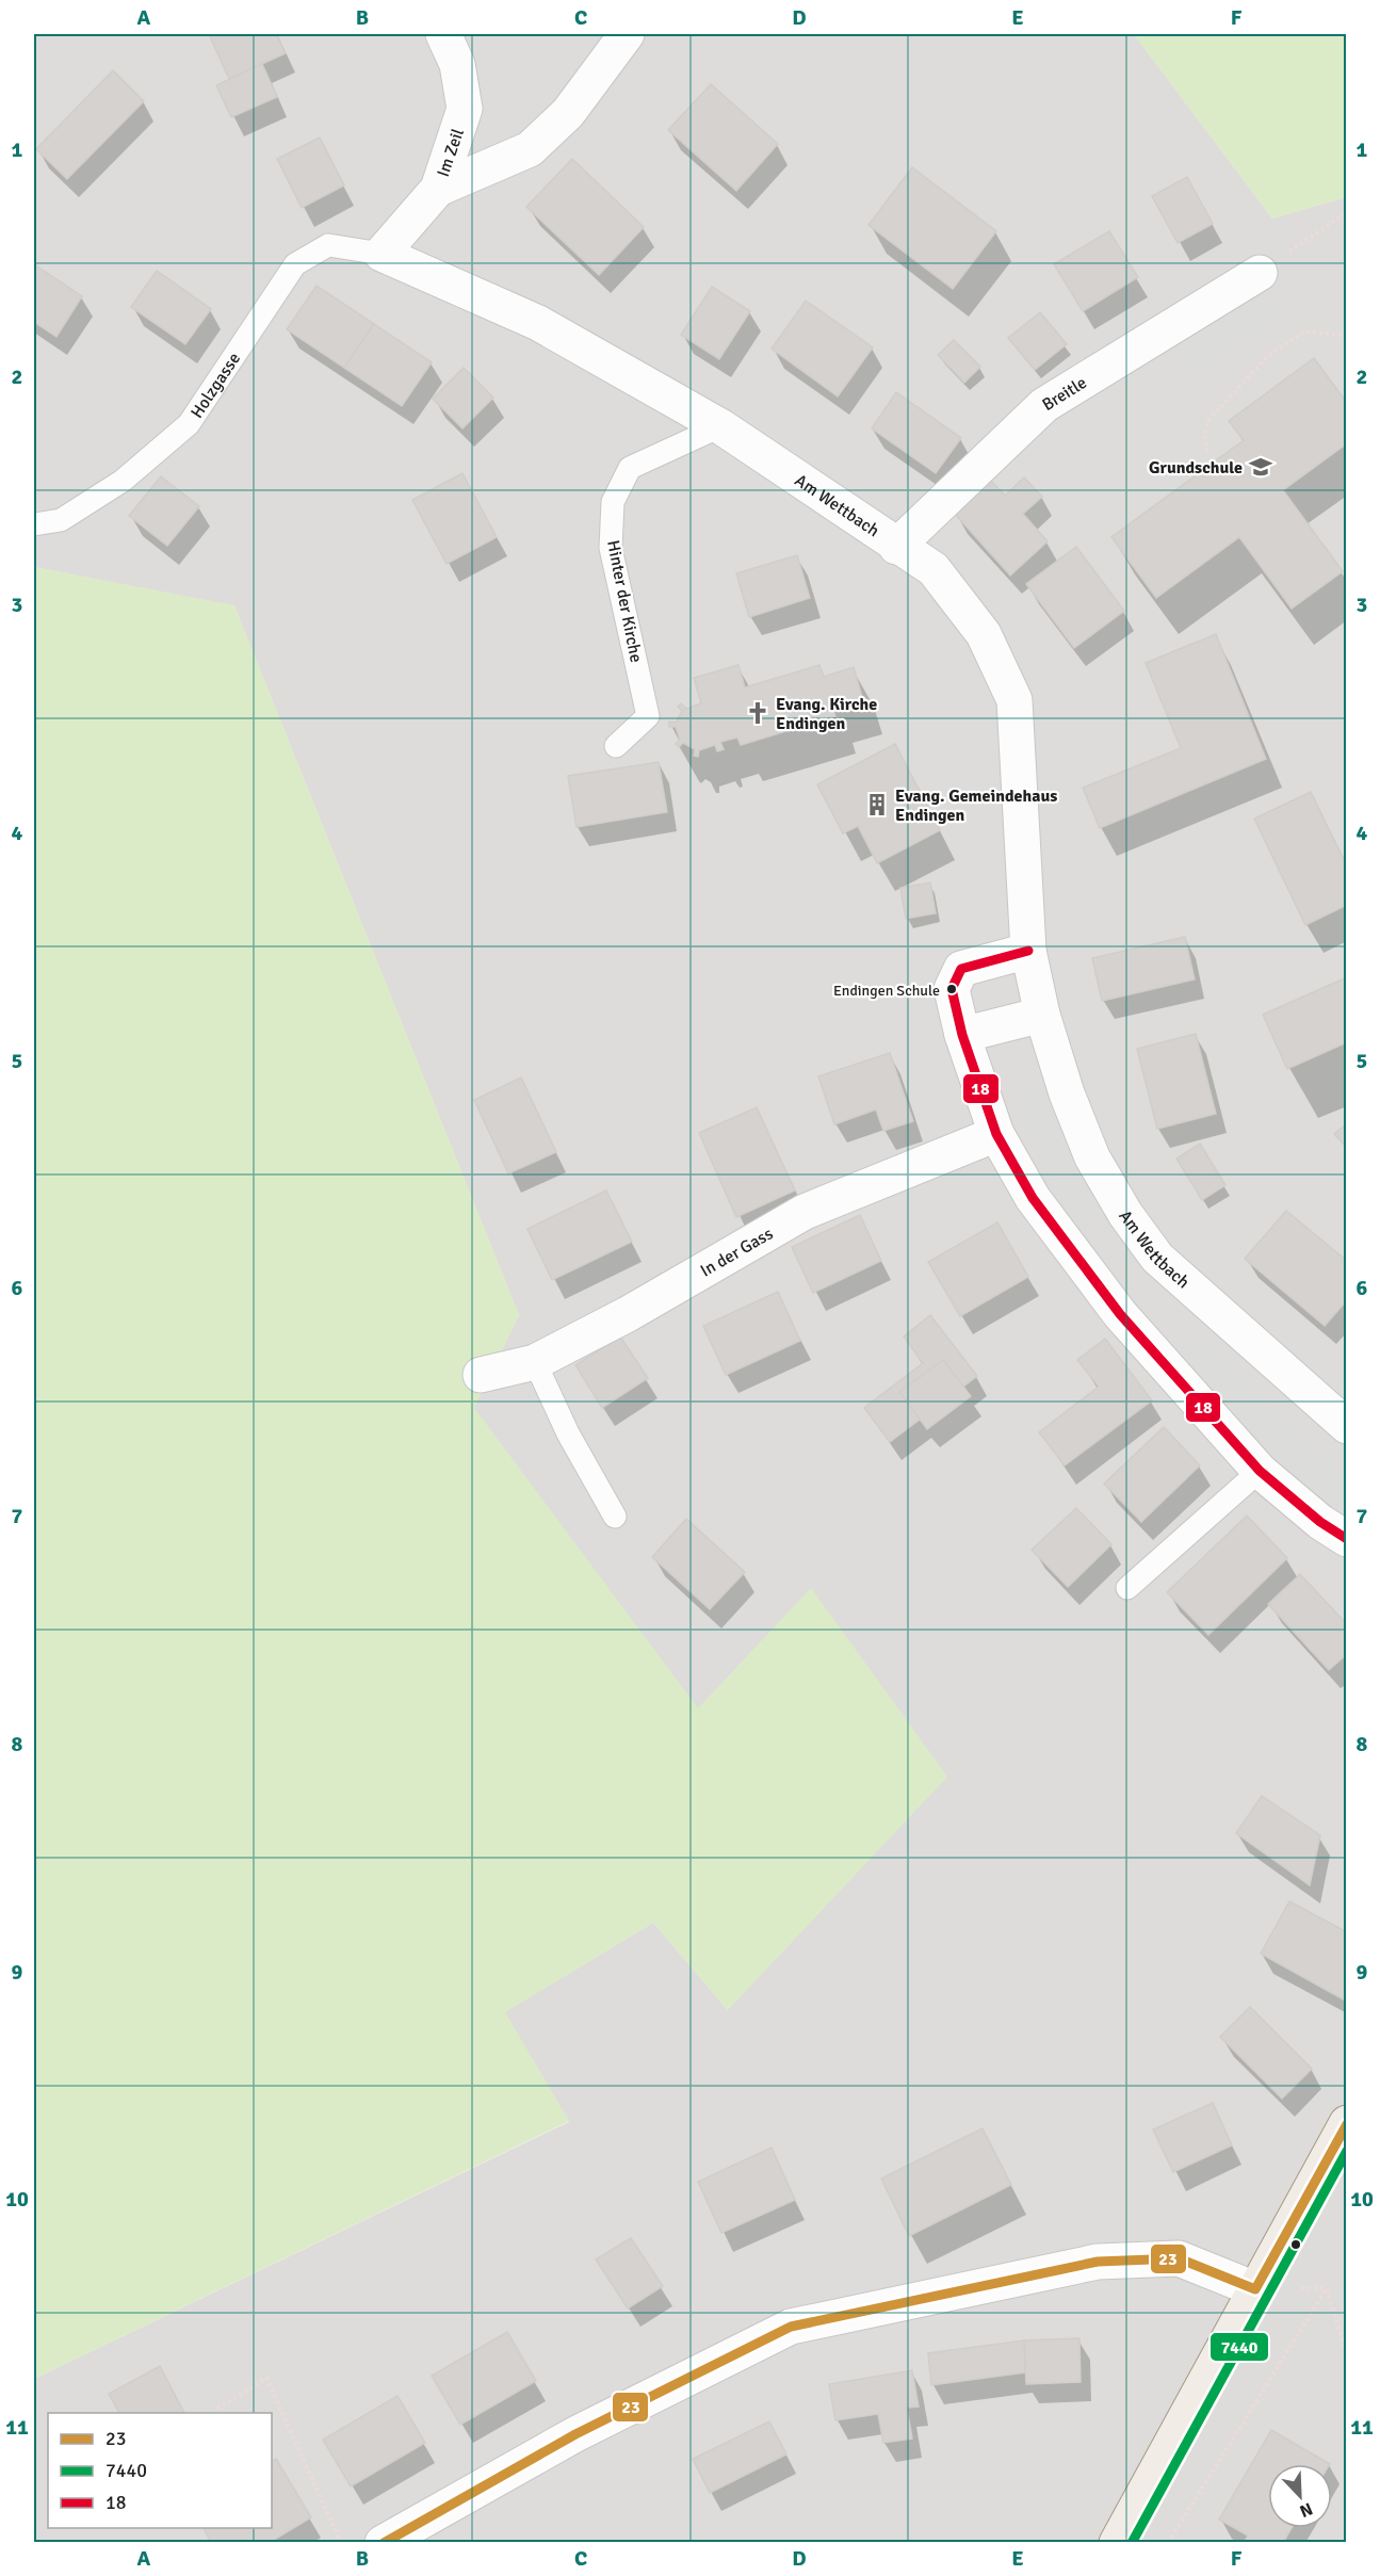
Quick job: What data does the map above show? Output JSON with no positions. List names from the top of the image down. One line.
{"streets":{"street":["Im Zeil","Breitle","Am Wettbach","In der Gass"],"lane":["Holzgasse","Hinter der Kirche"]},"crossings":[["Im Zeil","Holzgasse"],["Im Zeil","Am Wettbach"],["Holzgasse","Am Wettbach"],["Breitle","Am Wettbach"],["Am Wettbach","Hinter der Kirche"]],"places":{"school or university":["Grundschule"],"church":["Evang. Kirche Endingen"],"building":["Evang. Gemeindehaus Endingen"],"other":["Endingen Schule"]},"lines":["transit line 18","transit line 23","transit line 7440"],"legend":["23","7440","18"],"north":"bottom right","grid":{"columns":["A","B","C","D","E","F"],"rows":["1","2","3","4","5","6","7","8","9","10","11"]}}
